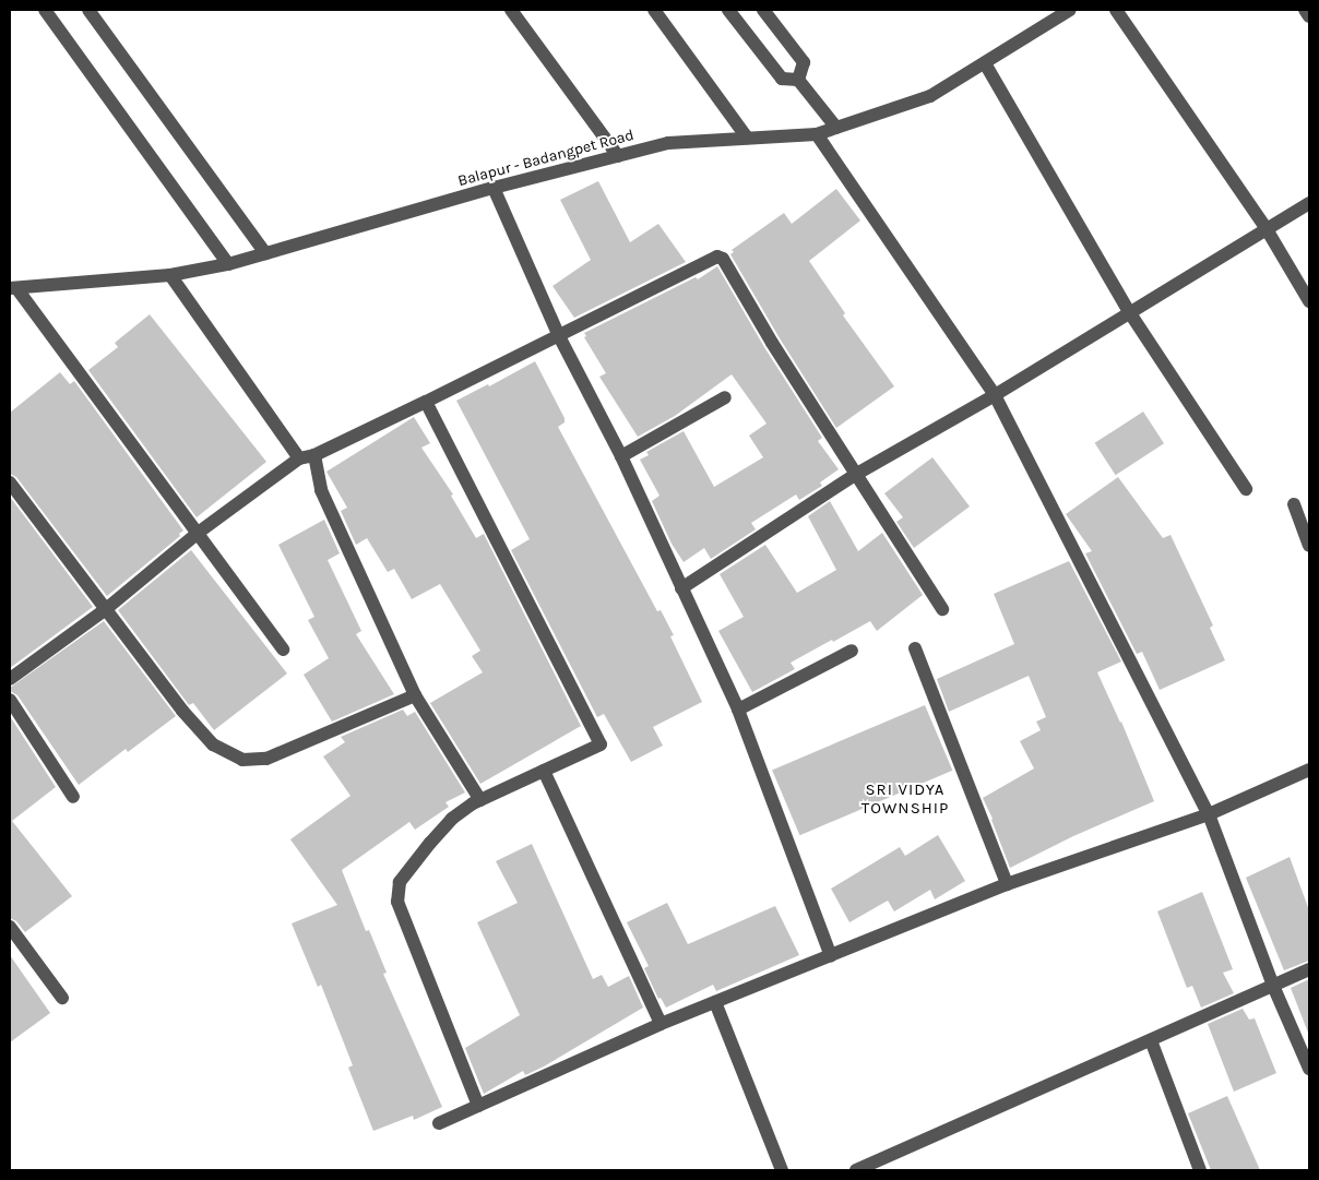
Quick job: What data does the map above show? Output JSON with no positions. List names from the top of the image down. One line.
{"streets":{"street":["Balapur - Badangpet Road"]},"districts":["SRI VIDYA TOWNSHIP"]}
